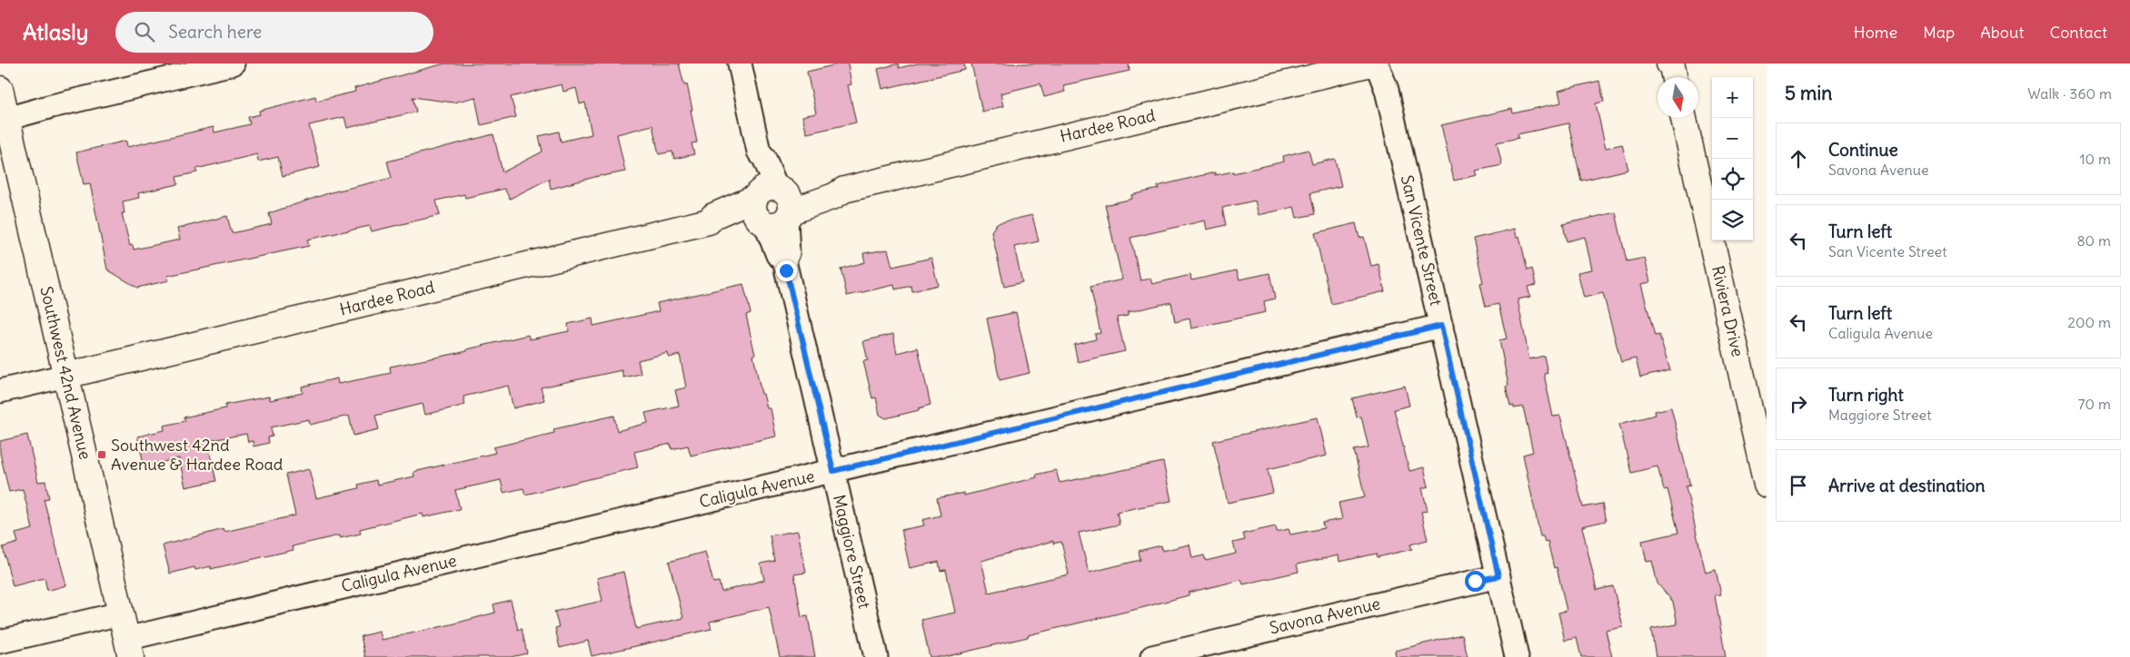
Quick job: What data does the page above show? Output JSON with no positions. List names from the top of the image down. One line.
{"streets":{"street":["Hardee Road","San Vicente Street","Riviera Drive","Southwest 42nd Avenue","Caligula Avenue","Maggiore Street","Savona Avenue"]},"crossings":[["Hardee Road","Southwest 42nd Avenue"],["Hardee Road","Maggiore Street"],["San Vicente Street","Caligula Avenue"],["San Vicente Street","Savona Avenue"],["Southwest 42nd Avenue","Caligula Avenue"],["Caligula Avenue","Maggiore Street"]],"places":{"transit":["Southwest 42nd Avenue & Hardee Road"]},"north":"bottom","page":{"header":"Atlasly","search":"Search here","nav":["Home","Map","About","Contact"],"heading":["5 min","Walk · 360 m"],"map_buttons":["+","−"],"list":[["Continue","Savona Avenue","10 m"],["Turn left","San Vicente Street","80 m"],["Turn left","Caligula Avenue","200 m"],["Turn right","Maggiore Street","70 m"],"Arrive at destination"]}}
